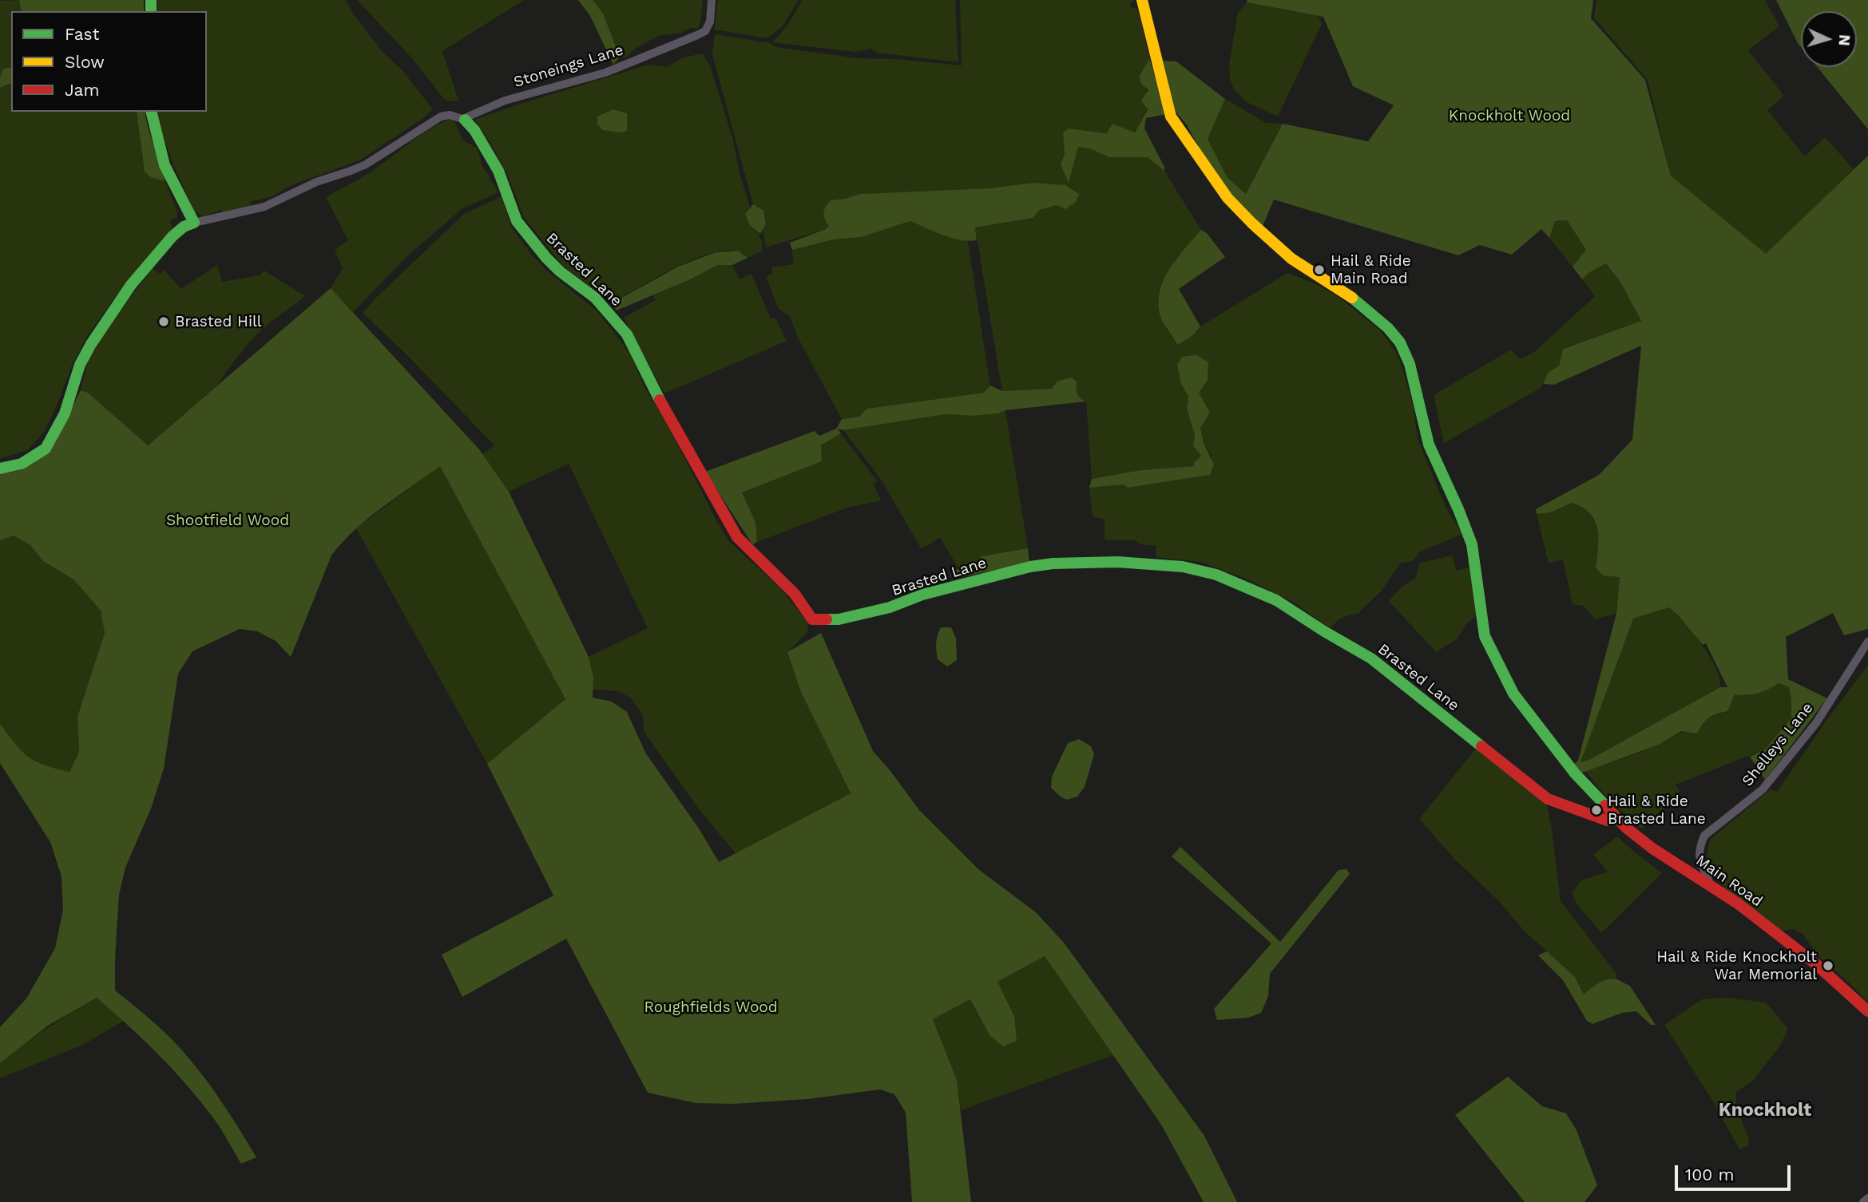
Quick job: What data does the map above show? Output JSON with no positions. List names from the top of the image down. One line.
{"streets":{"street":["Stoneings Lane","Brasted Lane","Shelleys Lane","Main Road"]},"crossings":[["Stoneings Lane","Brasted Lane"],["Brasted Lane","Main Road"],["Shelleys Lane","Main Road"]],"districts":["Knockholt"],"parks":["Knockholt Wood","Shootfield Wood","Roughfields Wood"],"places":["Hail & Ride Main Road","Brasted Hill","Hail & Ride Brasted Lane","Hail & Ride Knockholt War Memorial"],"legend":["Fast","Slow","Jam"],"scale_bar":"100 m","north":"right"}
